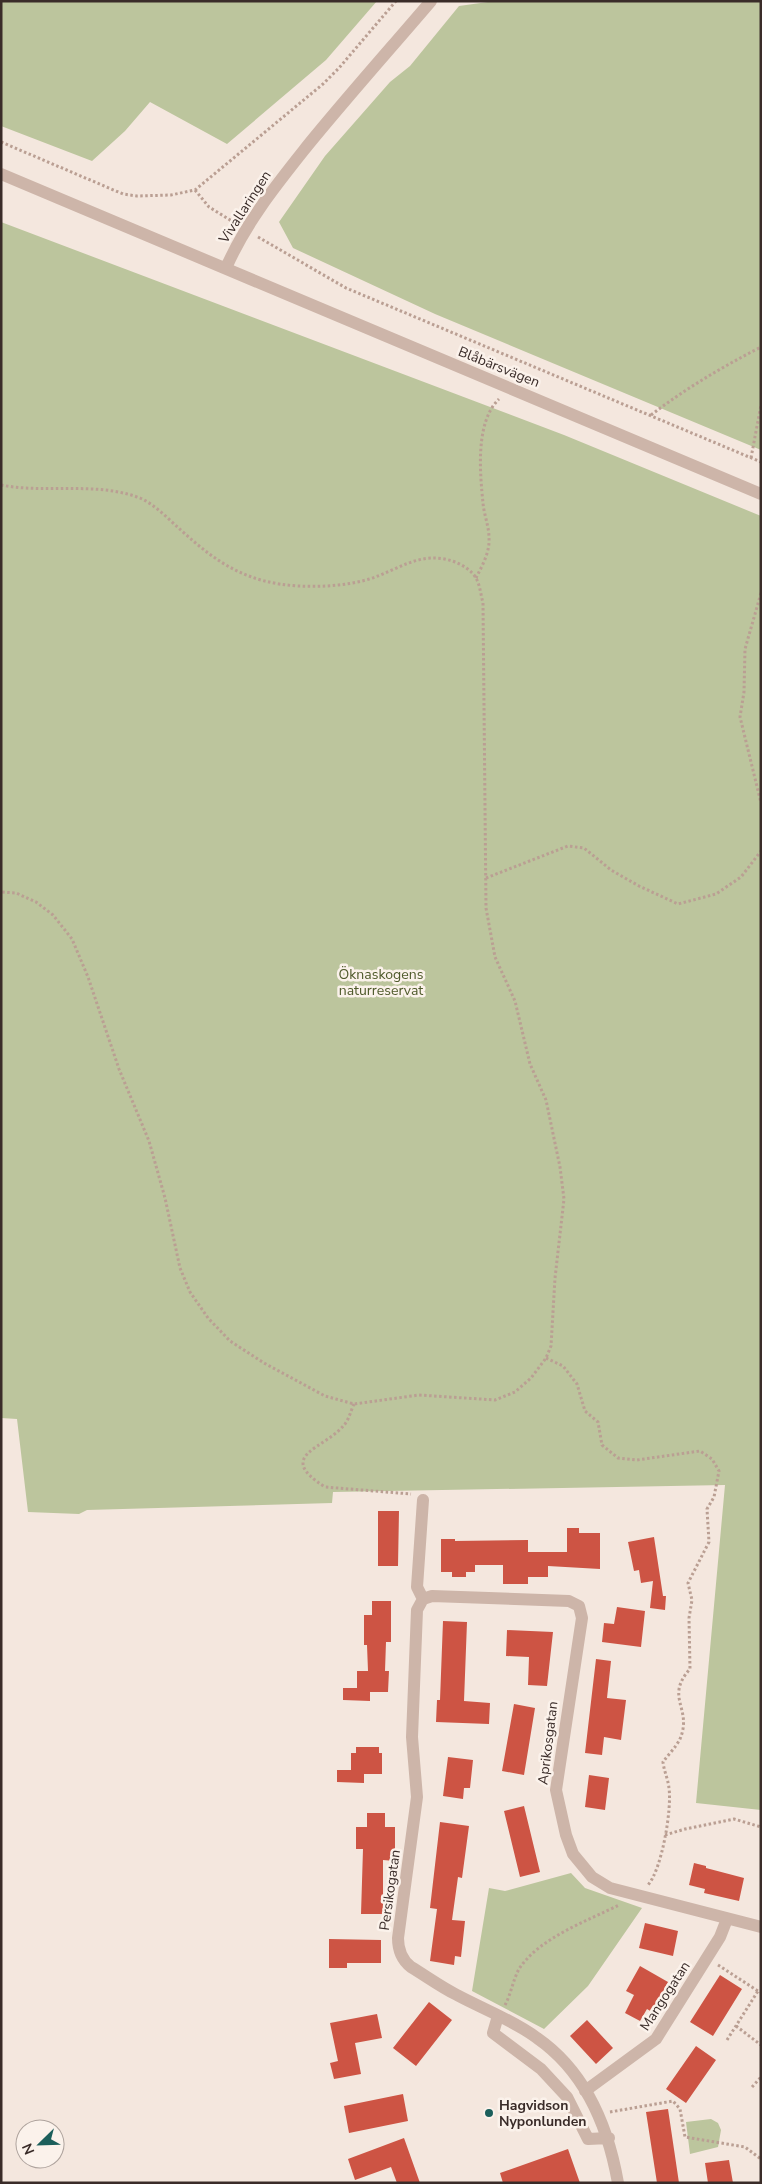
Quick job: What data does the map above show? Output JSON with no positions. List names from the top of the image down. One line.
{"streets":{"street":["Vivallaringen","Blåbärsvägen","Aprikosgatan","Persikogatan","Mangogatan"]},"crossings":[["Vivallaringen","Blåbärsvägen"],["Aprikosgatan","Persikogatan"],["Aprikosgatan","Mangogatan"],["Persikogatan","Mangogatan"]],"parks":["Öknaskogens naturreservat"],"places":["Hagvidson Nyponlunden"],"north":"bottom left"}
